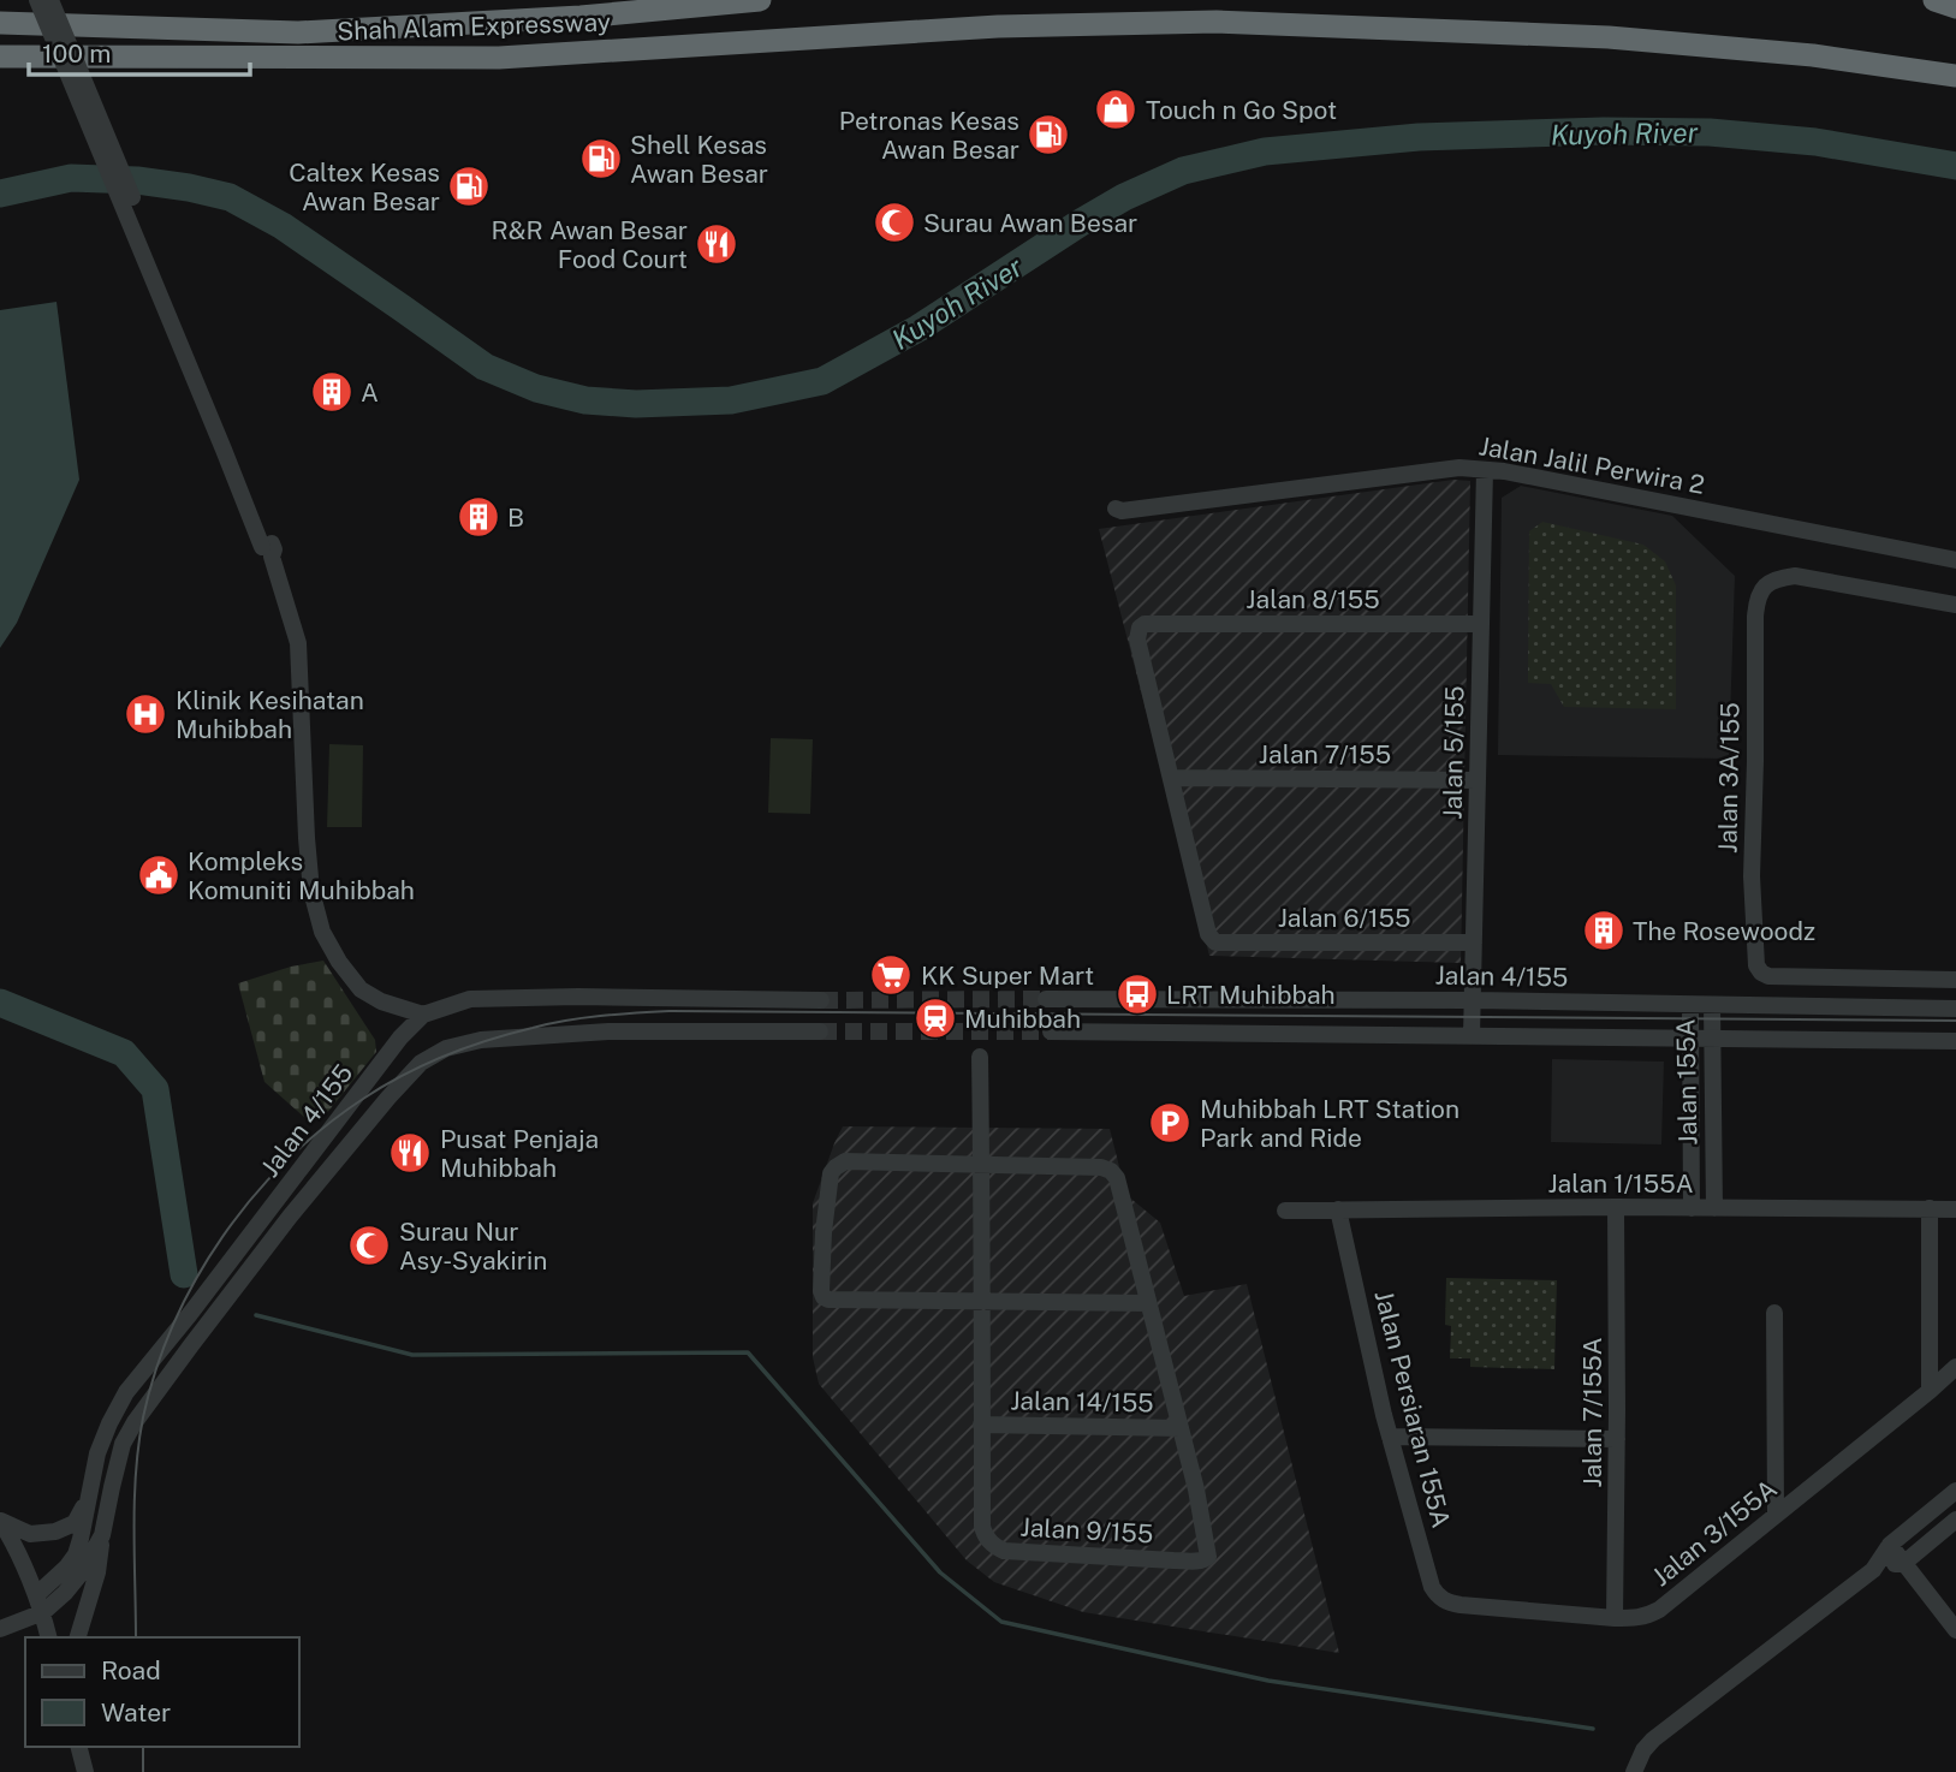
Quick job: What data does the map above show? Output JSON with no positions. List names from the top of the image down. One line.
{"streets":{"highway":["Shah Alam Expressway"],"street":["Jalan Jalil Perwira 2","Jalan 8/155","Jalan 5/155","Jalan 7/155","Jalan 3A/155","Jalan 6/155","Jalan 4/155","Jalan 155A","Jalan 1/155A","Jalan 14/155","Jalan Persiaran 155A","Jalan 7/155A","Jalan 9/155","Jalan 3/155A"]},"crossings":[["Jalan Jalil Perwira 2","Jalan 5/155"],["Jalan 8/155","Jalan 5/155"],["Jalan 8/155","Jalan 7/155"],["Jalan 8/155","Jalan 6/155"],["Jalan 5/155","Jalan 7/155"],["Jalan 5/155","Jalan 6/155"],["Jalan 5/155","Jalan 4/155"],["Jalan 7/155","Jalan 6/155"],["Jalan 4/155","Jalan 155A"],["Jalan 155A","Jalan 1/155A"],["Jalan 1/155A","Jalan Persiaran 155A"],["Jalan 1/155A","Jalan 7/155A"],["Jalan 14/155","Jalan 9/155"],["Jalan Persiaran 155A","Jalan 3/155A"],["Jalan 7/155A","Jalan 3/155A"]],"water":["Kuyoh River"],"places":{"shop":["Touch n Go Spot"],"fuel station":["Petronas Kesas Awan Besar","Shell Kesas Awan Besar","Caltex Kesas Awan Besar"],"mosque":["Surau Awan Besar","Surau Nur Asy-Syakirin"],"restaurant":["R&R Awan Besar Food Court","Pusat Penjaja Muhibbah"],"building":["A","B","The Rosewoodz"],"hospital":["Klinik Kesihatan Muhibbah"],"public building":["Kompleks Komuniti Muhibbah"],"supermarket":["KK Super Mart"],"bus stop":["LRT Muhibbah"],"station":["Muhibbah"],"parking":["Muhibbah LRT Station Park and Ride"]},"legend":["Road","Water"],"scale_bar":"100 m"}
